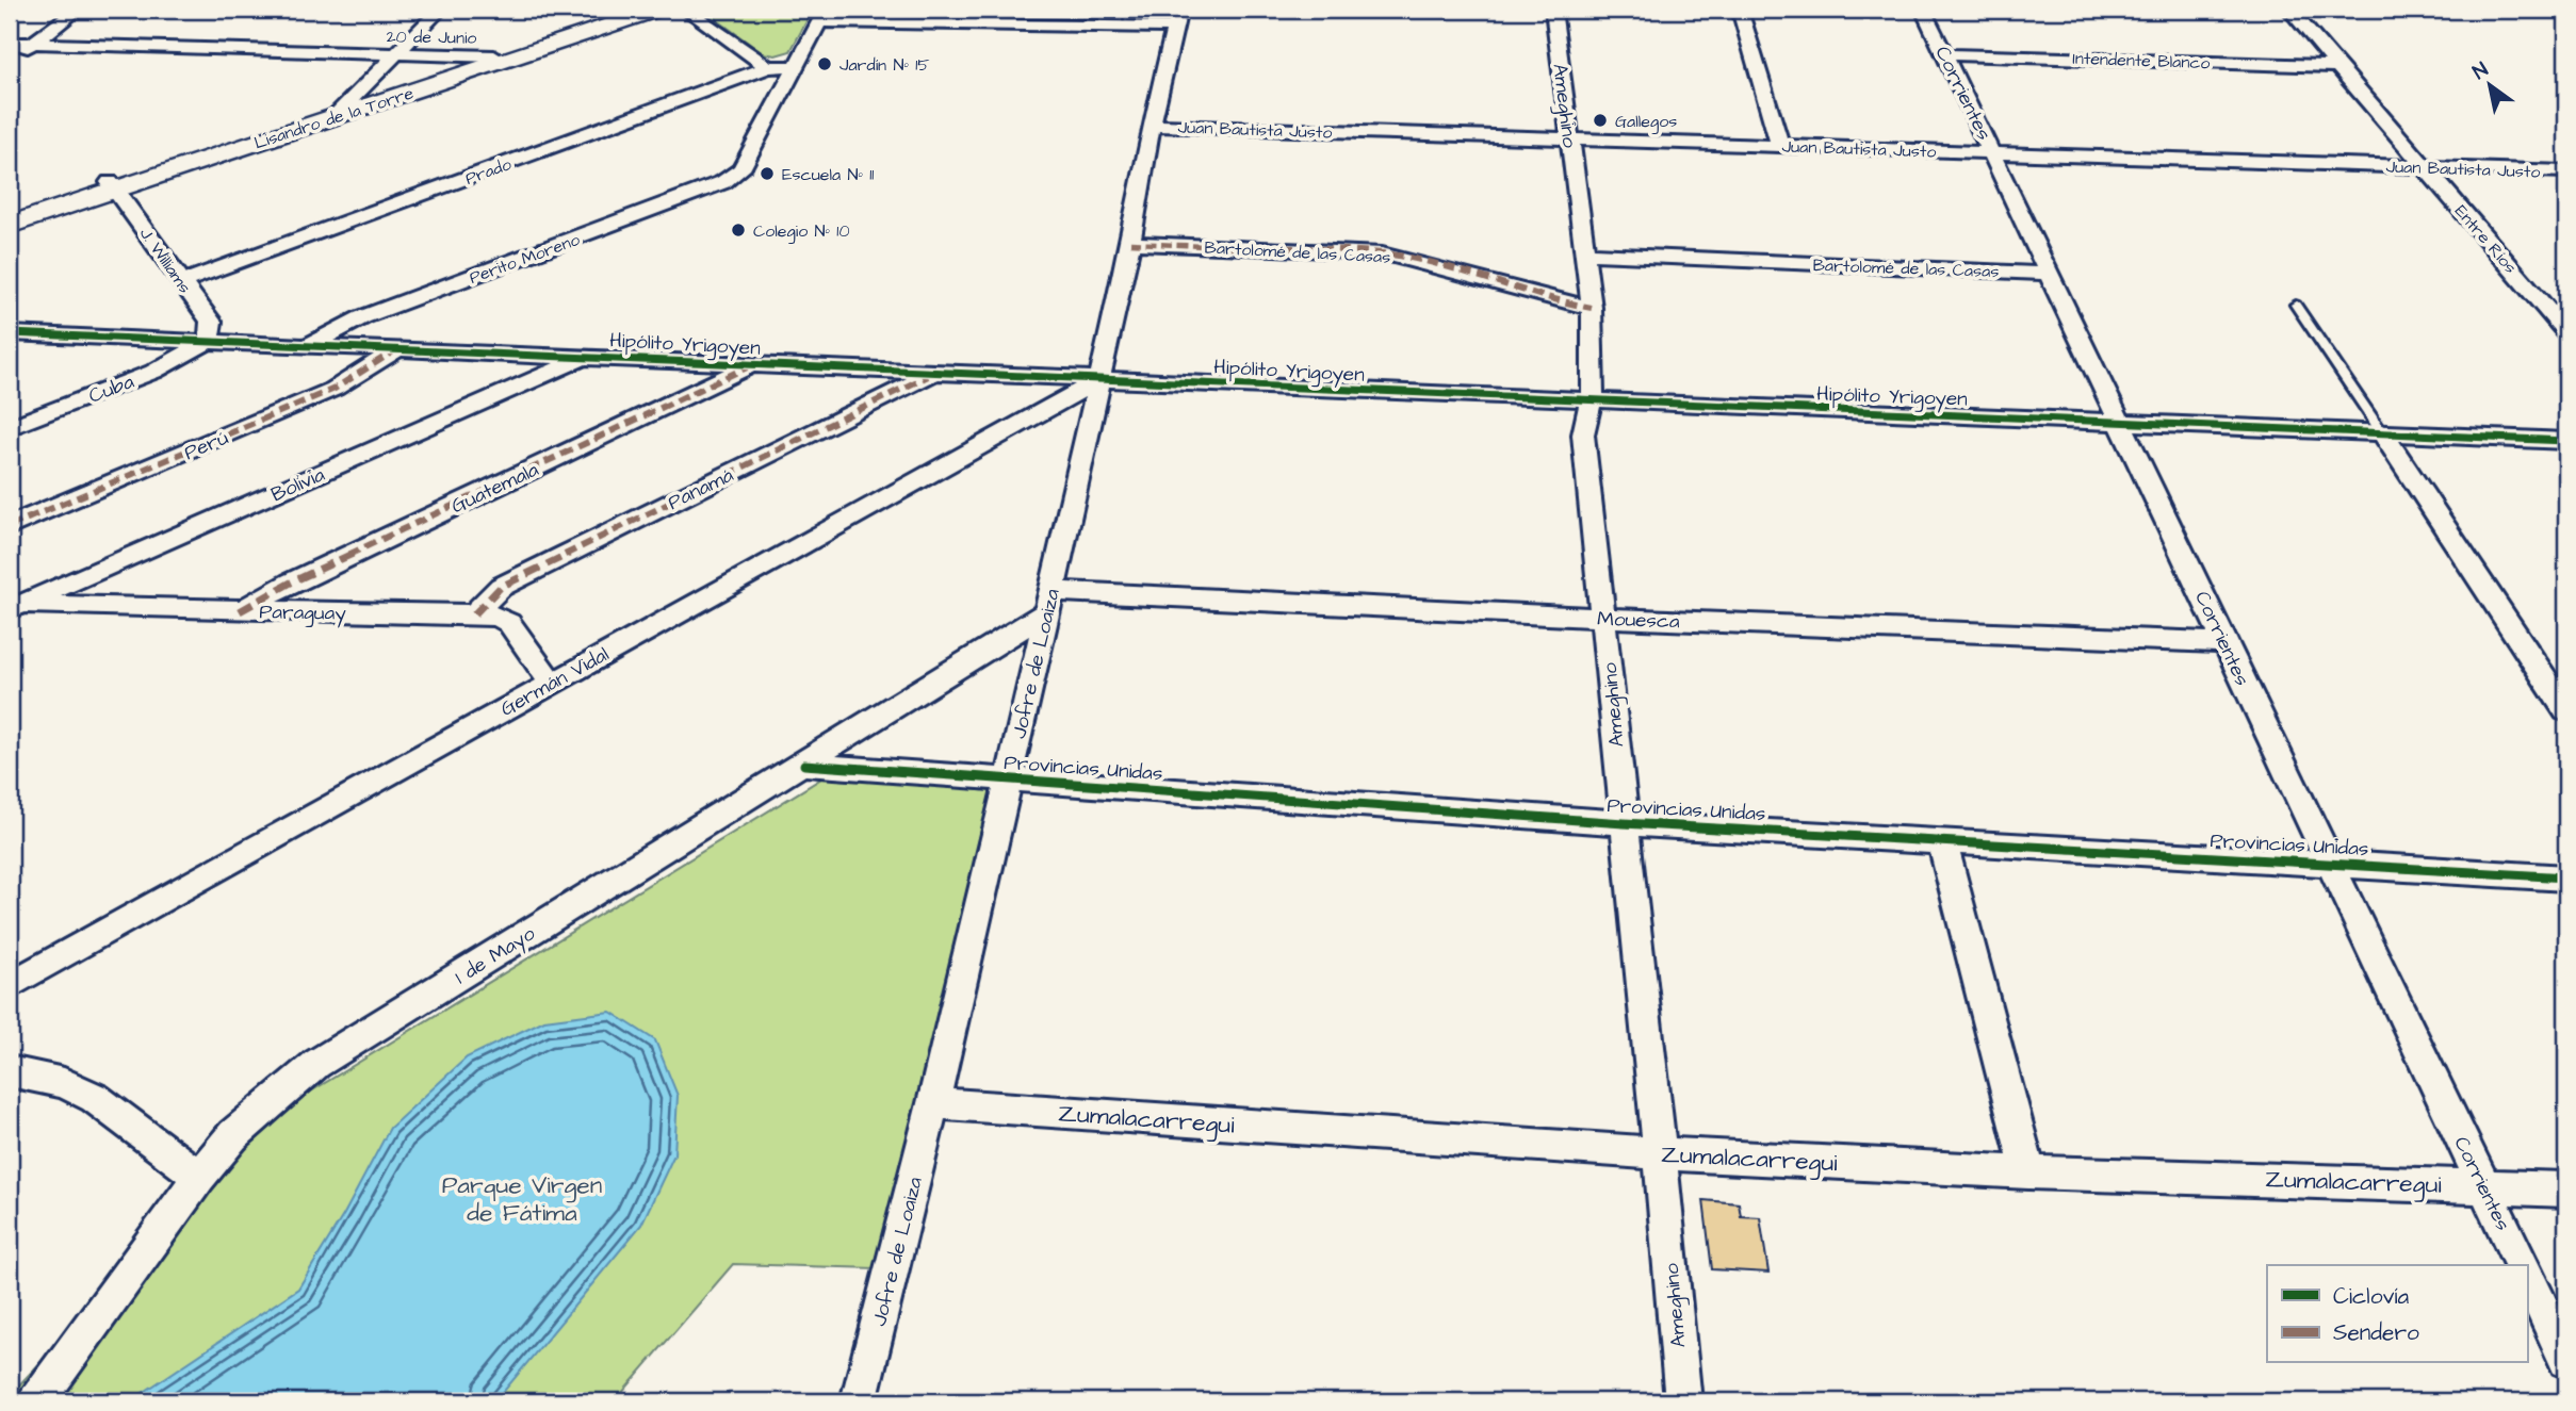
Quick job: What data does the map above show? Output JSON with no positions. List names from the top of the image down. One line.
{"streets":{"main road":["Lisandro de la Torre"],"street":["20 de Junio","Intendente Blanco","Corrientes","Ameghino","Juan Bautista Justo","Prado","Entre Ríos","Bartolomé de las Casas","Perito Moreno","J. Williams","Hipólito Yrigoyen","Cuba","Perú","Bolivia","Guatemala","Panamá","Paraguay","Mouesca","Jofre de Loaiza","Germán Vidal","Provincias Unidas","1 de Mayo","Zumalacarregui"]},"crossings":[["20 de Junio","Lisandro de la Torre"],["Intendente Blanco","Corrientes"],["Intendente Blanco","Entre Ríos"],["Corrientes","Juan Bautista Justo"],["Corrientes","Bartolomé de las Casas"],["Corrientes","Hipólito Yrigoyen"],["Corrientes","Mouesca"],["Corrientes","Provincias Unidas"],["Corrientes","Zumalacarregui"],["Ameghino","Juan Bautista Justo"],["Ameghino","Bartolomé de las Casas"],["Ameghino","Hipólito Yrigoyen"],["Ameghino","Mouesca"],["Ameghino","Provincias Unidas"],["Ameghino","Zumalacarregui"],["Lisandro de la Torre","J. Williams"],["Juan Bautista Justo","Entre Ríos"],["Juan Bautista Justo","Jofre de Loaiza"],["Prado","Perito Moreno"],["Prado","J. Williams"],["Bartolomé de las Casas","Jofre de Loaiza"],["Perito Moreno","Hipólito Yrigoyen"],["J. Williams","Hipólito Yrigoyen"],["J. Williams","Cuba"],["Hipólito Yrigoyen","Cuba"],["Hipólito Yrigoyen","Perú"],["Hipólito Yrigoyen","Bolivia"],["Hipólito Yrigoyen","Guatemala"],["Hipólito Yrigoyen","Panamá"],["Hipólito Yrigoyen","Jofre de Loaiza"],["Hipólito Yrigoyen","Germán Vidal"],["Bolivia","Paraguay"],["Guatemala","Paraguay"],["Panamá","Paraguay"],["Paraguay","Germán Vidal"],["Mouesca","Jofre de Loaiza"],["Mouesca","1 de Mayo"],["Jofre de Loaiza","Germán Vidal"],["Jofre de Loaiza","Provincias Unidas"],["Jofre de Loaiza","1 de Mayo"],["Jofre de Loaiza","Zumalacarregui"],["Provincias Unidas","1 de Mayo"]],"parks":["Parque Virgen de Fátima"],"places":["Jardín Nº 15","Gallegos","Escuela Nº 11","Colegio Nº 10"],"legend":["Ciclovía","Sendero"],"north":"top left"}
